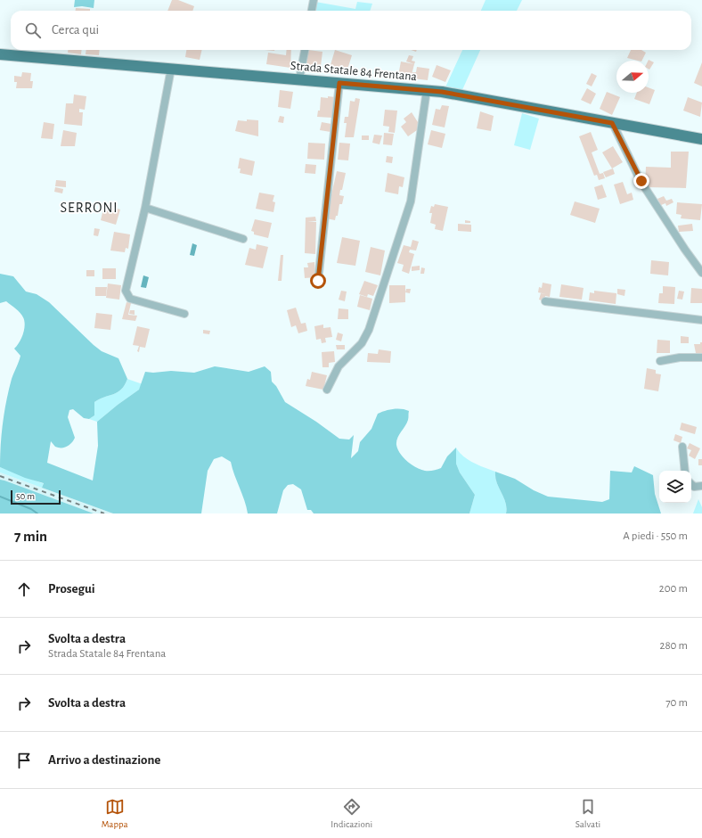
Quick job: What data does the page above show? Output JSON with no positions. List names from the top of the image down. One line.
{"streets":{"main road":["Strada Statale 84 Frentana"]},"districts":["SERRONI"],"scale_bar":"50 m","north":"right","page":{"search":"Cerca qui","scale":"50 m","heading":["7 min","A piedi · 550 m"],"list":[["Prosegui","200 m"],["Svolta a destra","Strada Statale 84 Frentana","280 m"],["Svolta a destra","70 m"],"Arrivo a destinazione"],"nav":["Mappa","Indicazioni","Salvati"]}}
